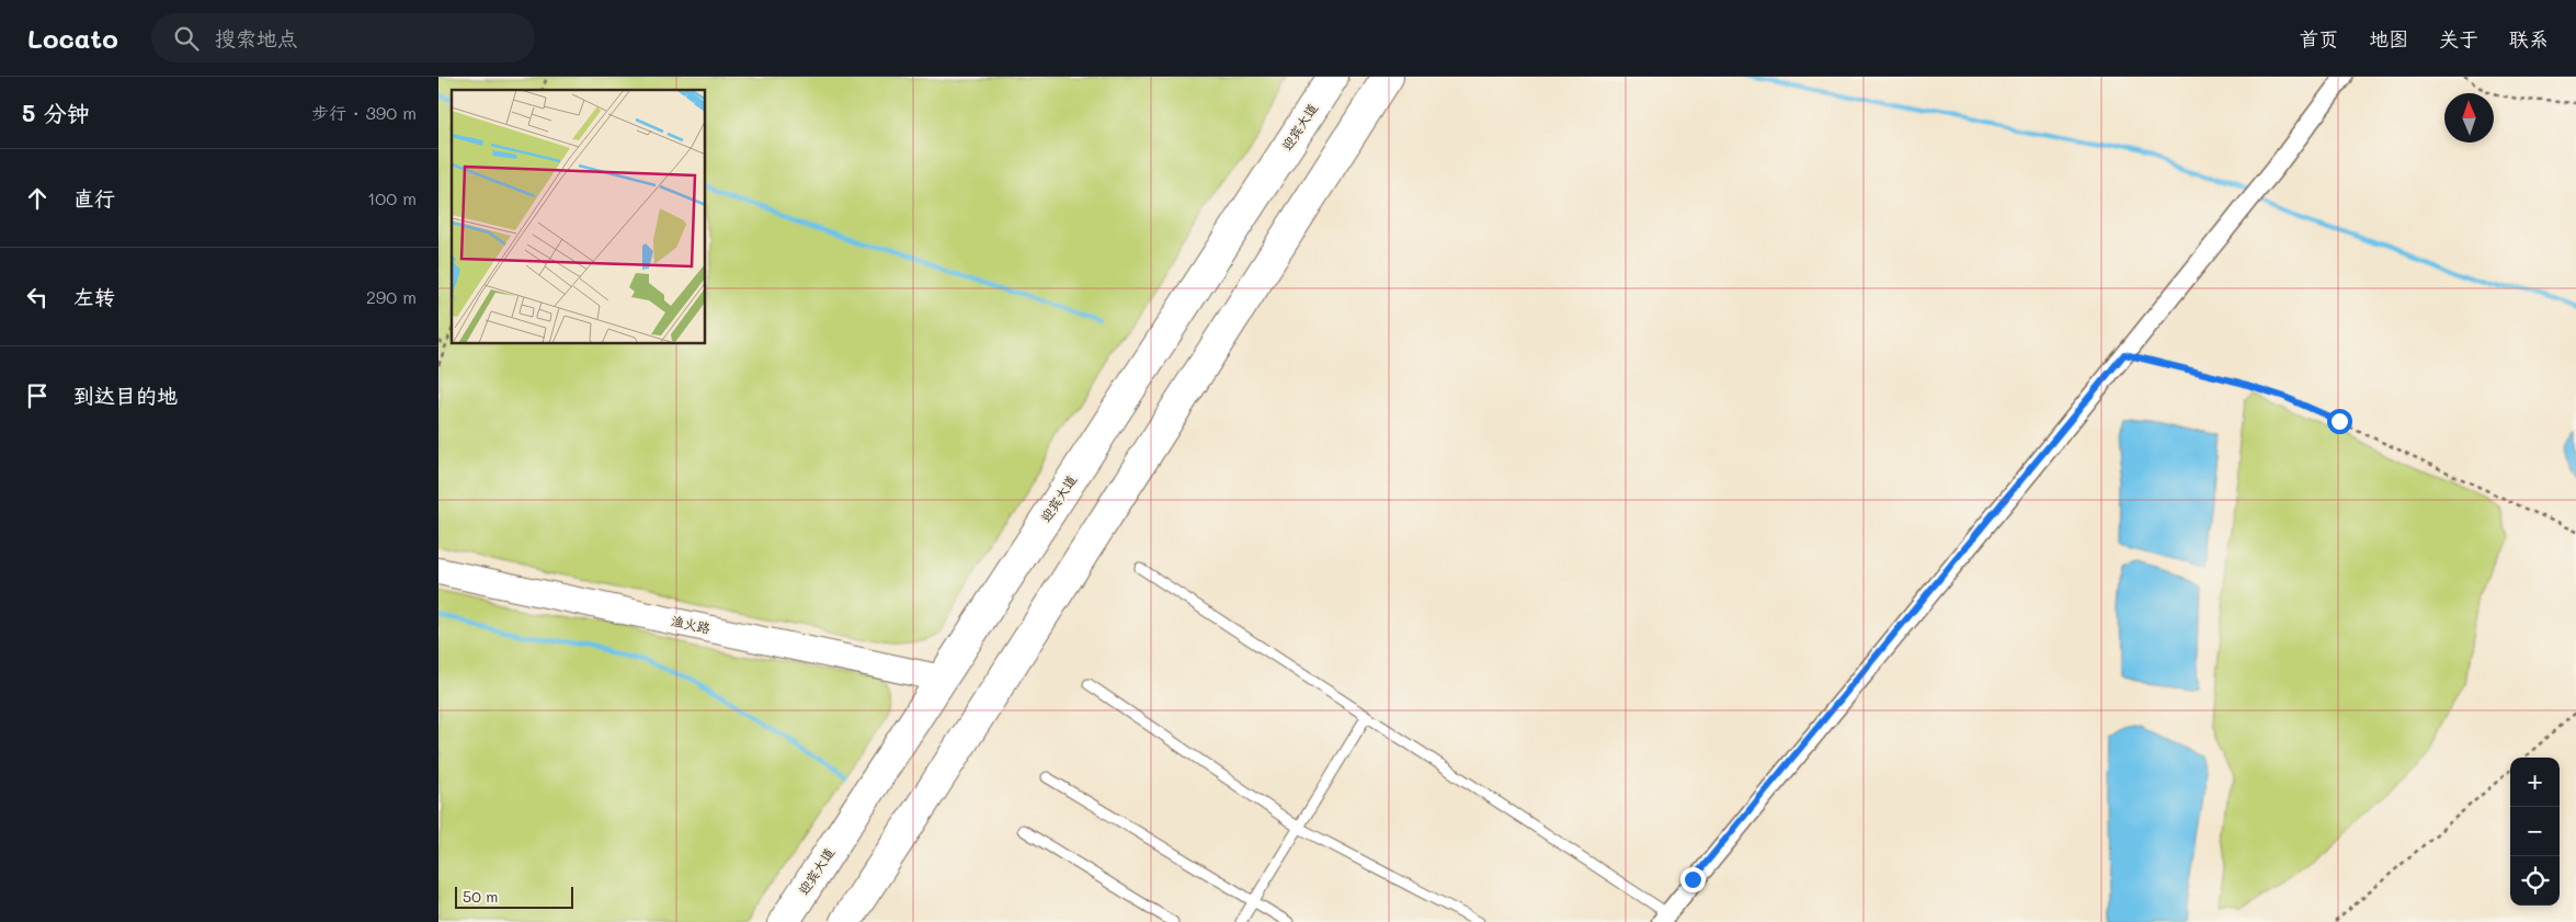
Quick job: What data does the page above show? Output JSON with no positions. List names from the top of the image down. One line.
{"streets":{"highway":["迎宾大道"],"street":["渔火路"]},"crossings":[["迎宾大道","渔火路"]],"scale_bar":"50 m","north":"top","page":{"header":"Locato","search":"搜索地点","nav":["首页","地图","关于","联系"],"heading":["5 分钟","步行 · 390 m"],"list":[["直行","100 m"],["左转","290 m"],"到达目的地"],"map_buttons":["+","−"],"scale":"50 m"}}
